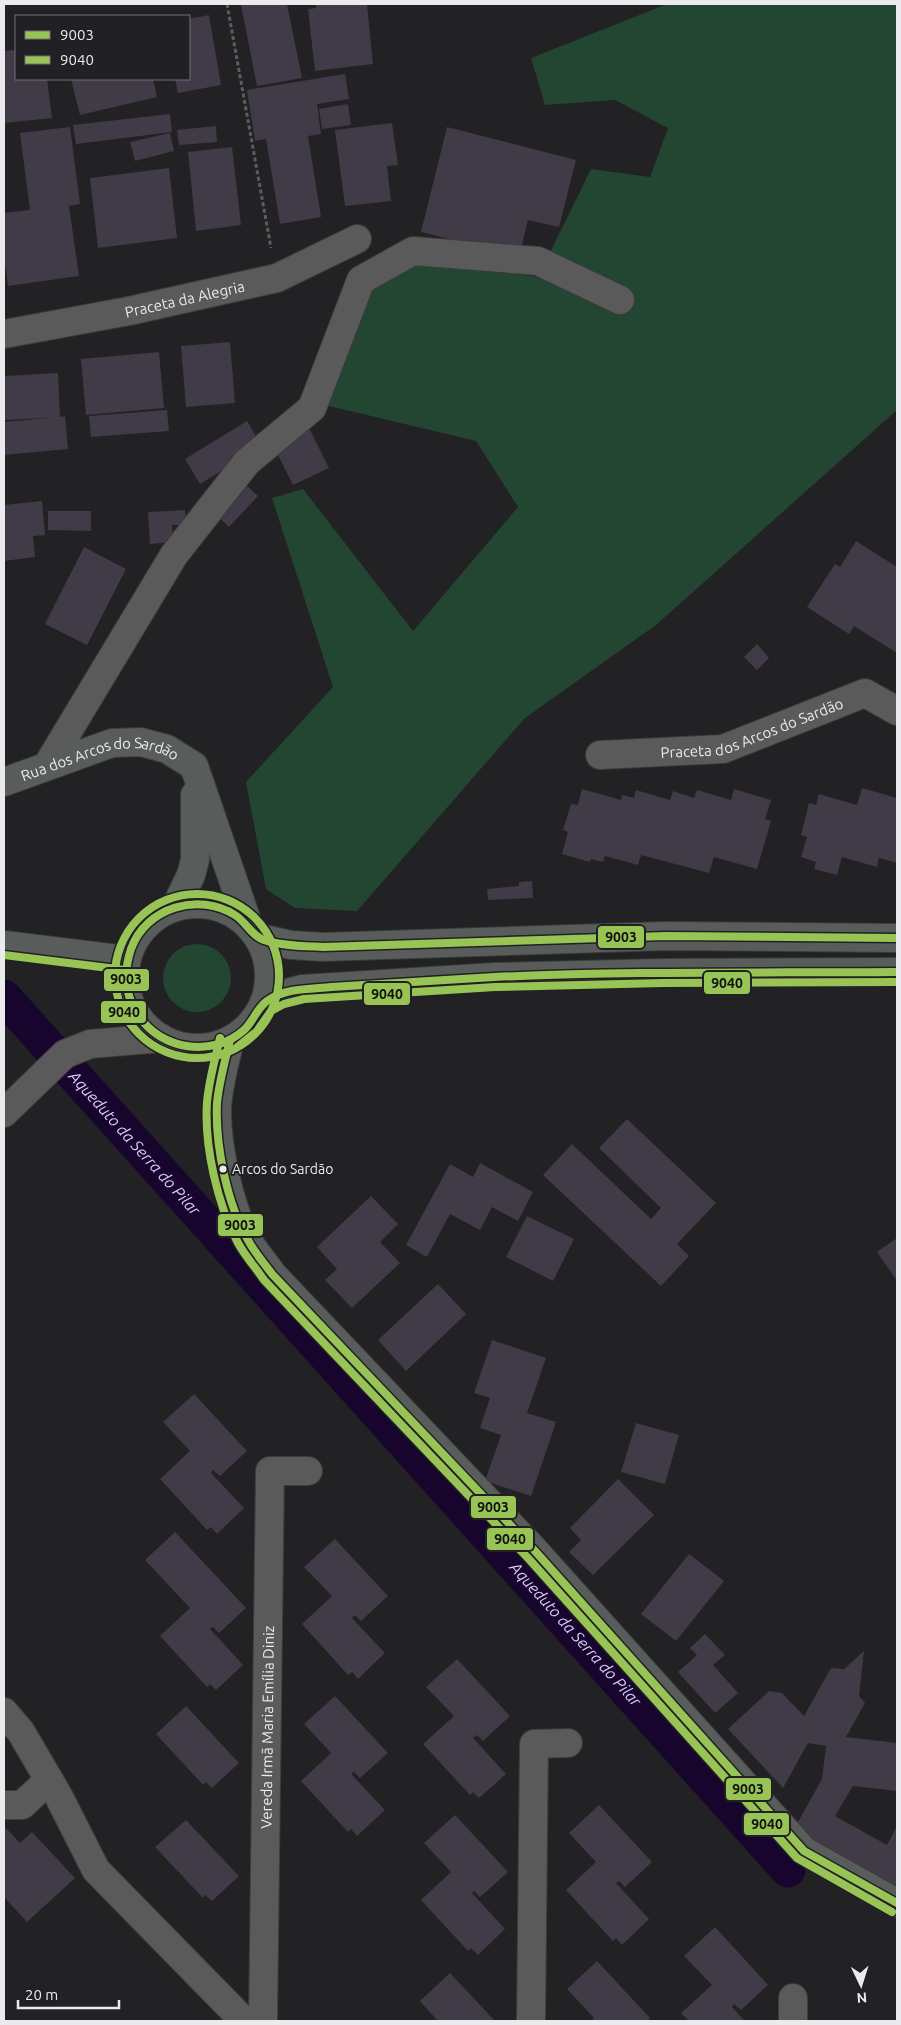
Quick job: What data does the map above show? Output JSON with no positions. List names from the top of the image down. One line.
{"streets":{"main road":["Rua dos Arcos do Sardão"],"street":["Praceta da Alegria","Praceta dos Arcos do Sardão","Vereda Irmã Maria Emília Diniz"]},"water":["Aqueduto da Serra do Pilar"],"places":["Arcos do Sardão"],"lines":["transit line 9040","transit line 9003"],"legend":["9003","9040"],"scale_bar":"20 m","north":"bottom"}
